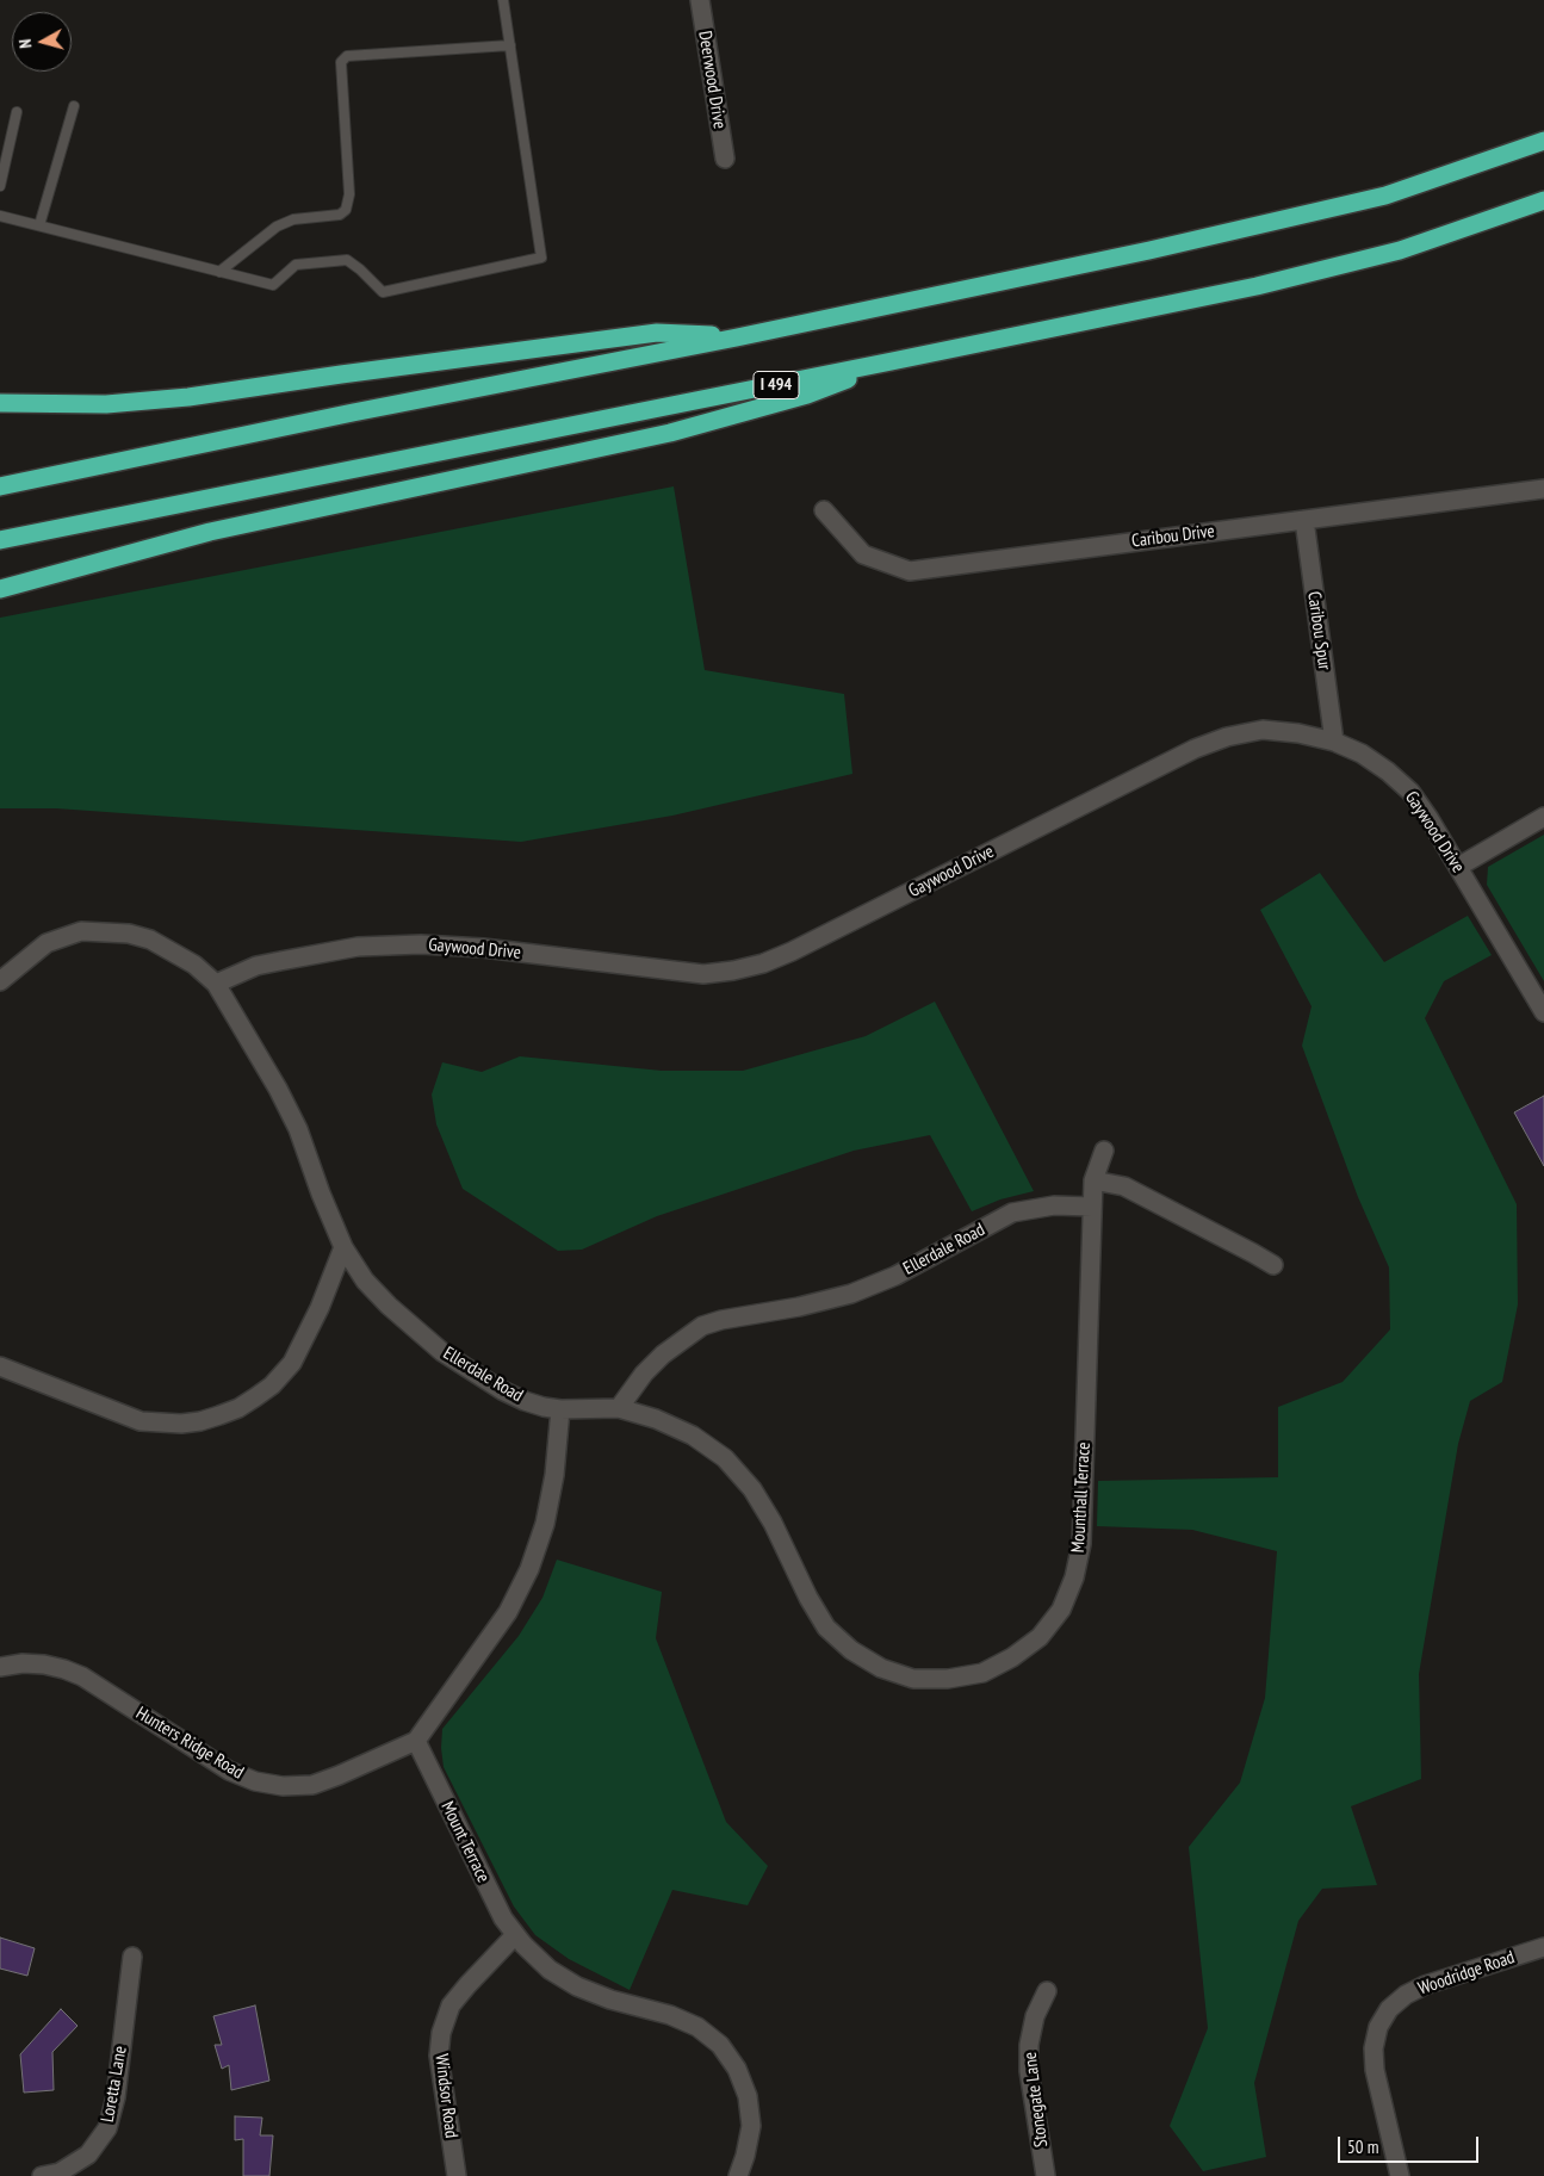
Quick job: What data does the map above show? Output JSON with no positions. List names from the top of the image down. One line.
{"streets":{"highway":["I 494"],"street":["Deerwood Drive","Caribou Drive","Caribou Spur","Gaywood Drive","Ellerdale Road","Mounthall Terrace","Hunters Ridge Road","Mount Terrace","Woodridge Road","Loretta Lane","Windsor Road","Stonegate Lane"]},"crossings":[["Caribou Drive","Caribou Spur"],["Caribou Spur","Gaywood Drive"],["Ellerdale Road","Mounthall Terrace"],["Hunters Ridge Road","Mount Terrace"],["Mount Terrace","Windsor Road"]],"scale_bar":"50 m","north":"left"}
